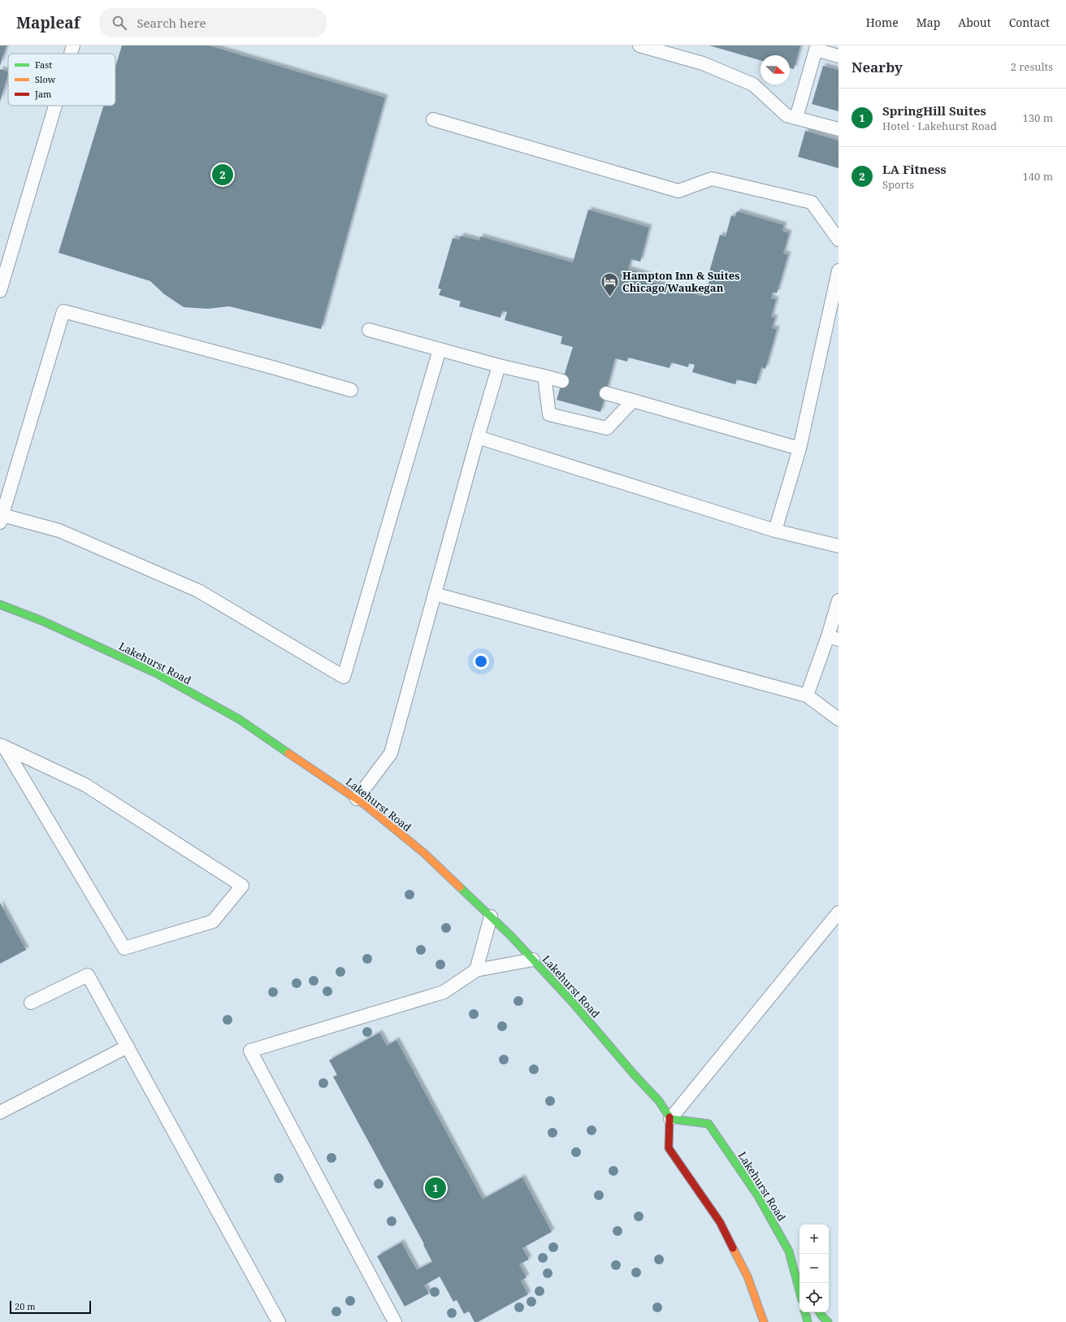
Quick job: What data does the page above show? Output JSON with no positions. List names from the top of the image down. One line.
{"streets":{"street":["Lakehurst Road"]},"places":{"hotel":["Hampton Inn & Suites Chicago/Waukegan"]},"legend":["Fast","Slow","Jam"],"scale_bar":"20 m","north":"right","page":{"header":"Mapleaf","search":"Search here","nav":["Home","Map","About","Contact"],"heading":["Nearby","2 results"],"list":[{"mark":"1","name":"SpringHill Suites","note":"Hotel · Lakehurst Road","value":"130 m"},{"mark":"2","name":"LA Fitness","note":"Sports","value":"140 m"}],"pins":["2","1"],"map_buttons":["+","−"],"scale":"20 m"}}
